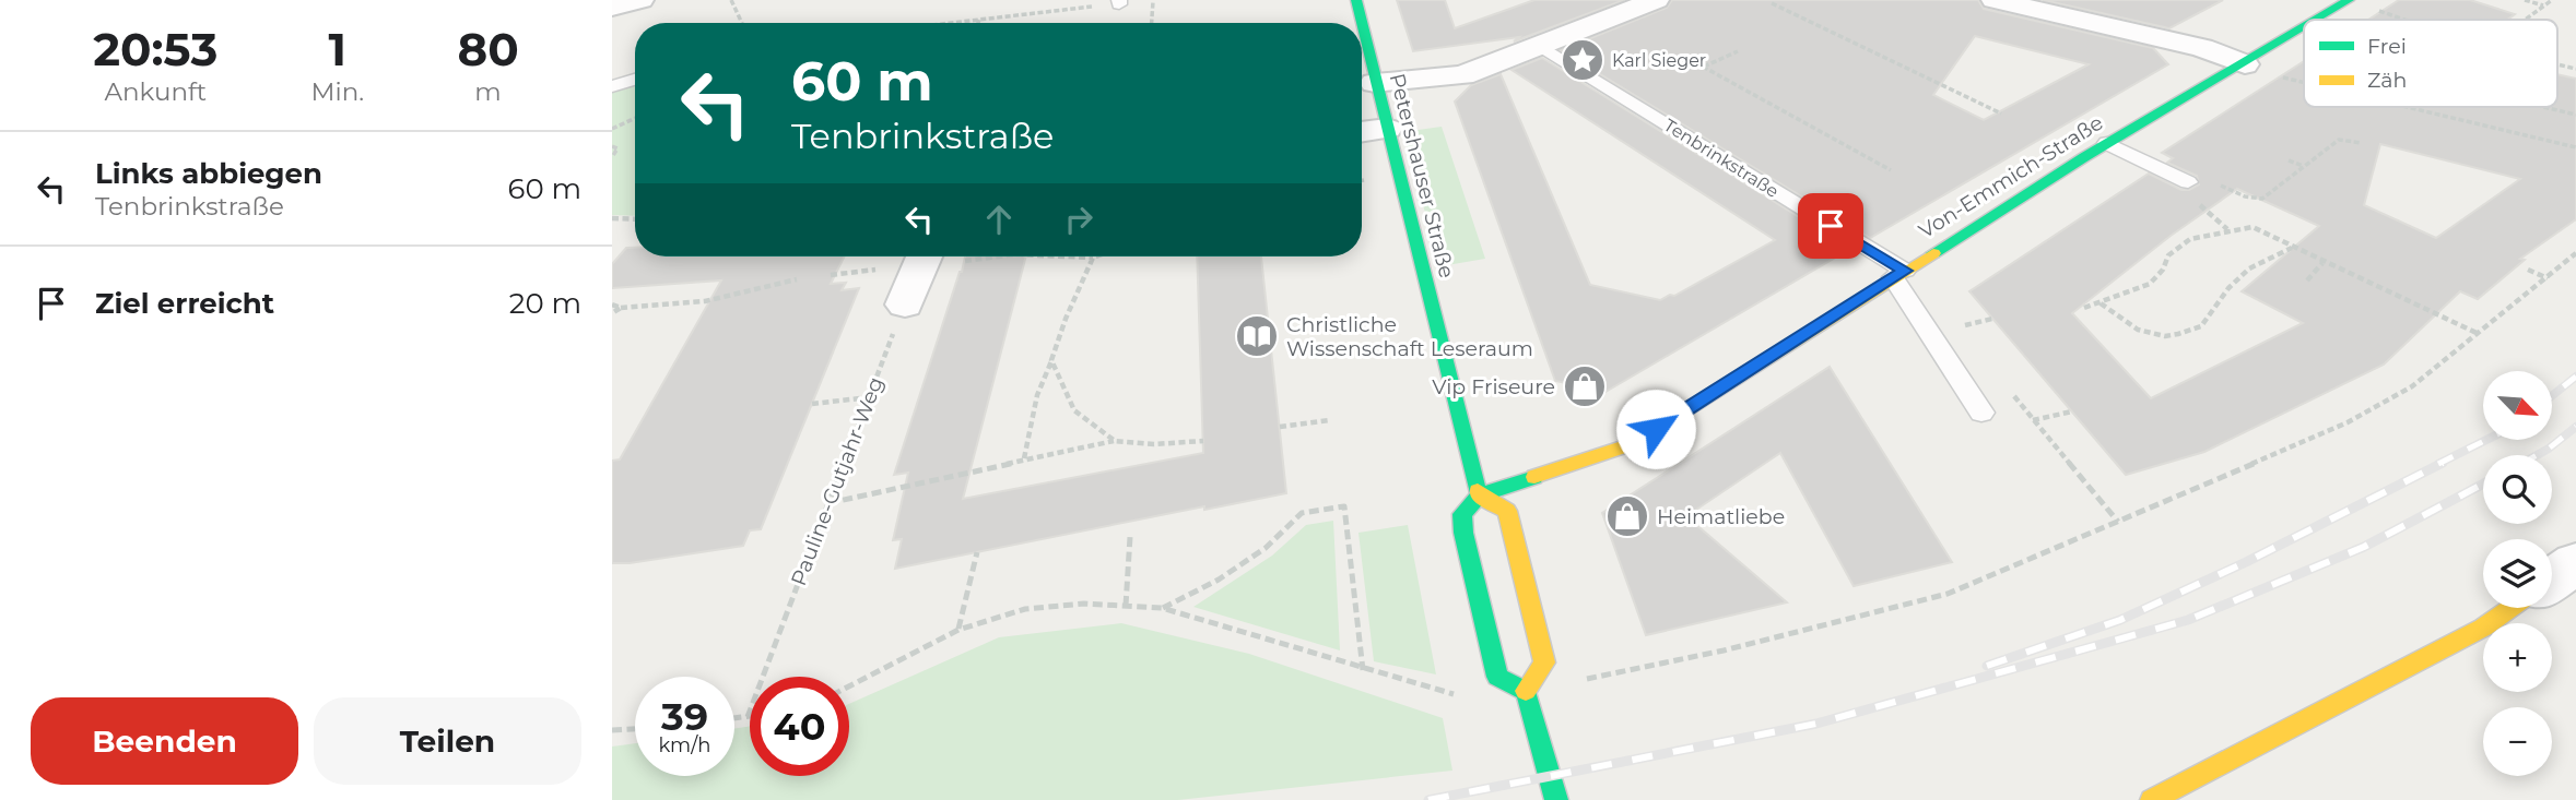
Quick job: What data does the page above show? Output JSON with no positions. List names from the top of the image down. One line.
{"streets":{"street":["Petershauser Straße","Von-Emmich-Straße"],"lane":["Tenbrinkstraße"],"path":["Pauline-Gutjahr-Weg"]},"crossings":[["Tenbrinkstraße","Von-Emmich-Straße"],["Petershauser Straße","Von-Emmich-Straße"]],"places":{"place":["Karl Sieger"],"library":["Christliche Wissenschaft Leseraum"],"shop":["Vip Friseure","Heimatliebe"]},"legend":["Frei","Zäh"],"north":"bottom right","page":{"eta":["20:53","Ankunft","1","Min.","80","m"],"turn":["60 m","Tenbrinkstraße"],"list":[{"name":"Links abbiegen","note":"Tenbrinkstraße","value":"60 m"},{"name":"Ziel erreicht","value":"20 m"}],"map_buttons":["+","−"],"speed":"39 km/h","limit":"40","buttons":["Beenden","Teilen"]}}
